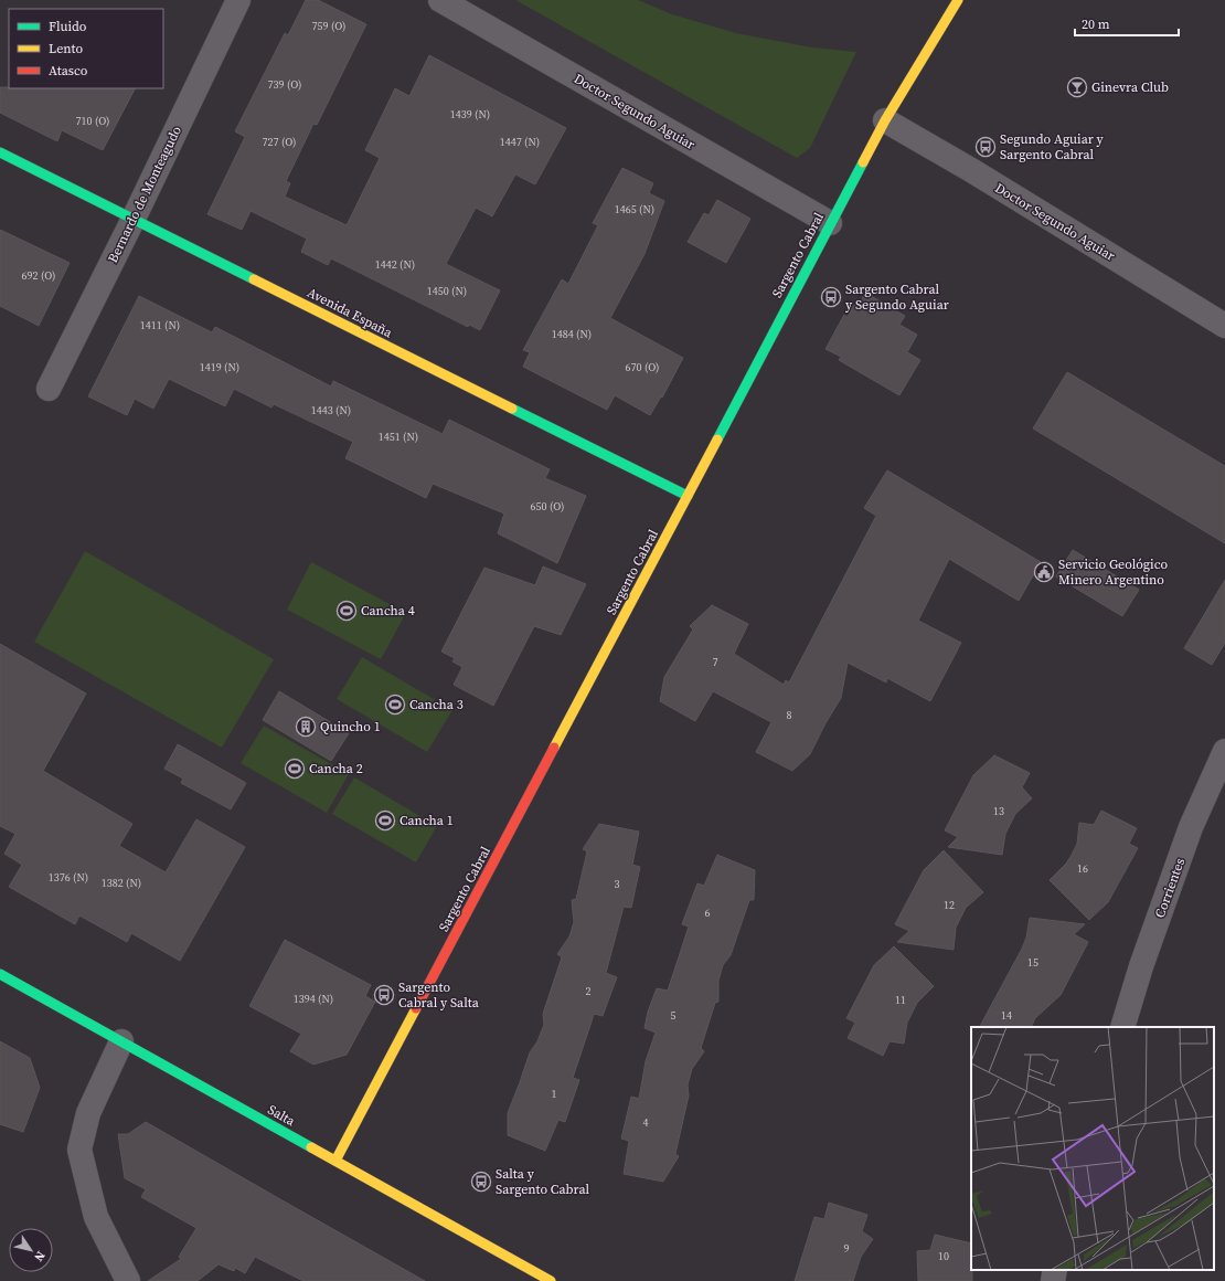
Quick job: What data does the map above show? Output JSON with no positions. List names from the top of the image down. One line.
{"streets":{"main road":["Sargento Cabral","Avenida España","Salta"],"street":["Doctor Segundo Aguiar","Bernardo de Monteagudo","Corrientes"]},"crossings":[["Doctor Segundo Aguiar","Sargento Cabral"],["Bernardo de Monteagudo","Avenida España"],["Sargento Cabral","Avenida España"],["Sargento Cabral","Salta"]],"places":{"bar":["Ginevra Club"],"bus stop":["Segundo Aguiar y Sargento Cabral","Sargento Cabral y Segundo Aguiar","Sargento Cabral y Salta","Salta y Sargento Cabral"],"public building":["Servicio Geológico Minero Argentino"],"sports":["Cancha 4","Cancha 3","Cancha 2","Cancha 1"],"building":["Quincho 1"]},"house_numbers":["759 (O)","739 (O)","1439 (N)","710 (O)","727 (O)","1447 (N)","1465 (N)","1442 (N)","692 (O)","1450 (N)","1411 (N)","1484 (N)","1419 (N)","670 (O)","1443 (N)","1451 (N)","650 (O)","7","8","13","16","1376 (N)","1382 (N)","3","12","6","15","2","1394 (N)","11","5","14","1","4","9","10"],"legend":["Fluido","Lento","Atasco"],"scale_bar":"20 m","north":"bottom right"}
